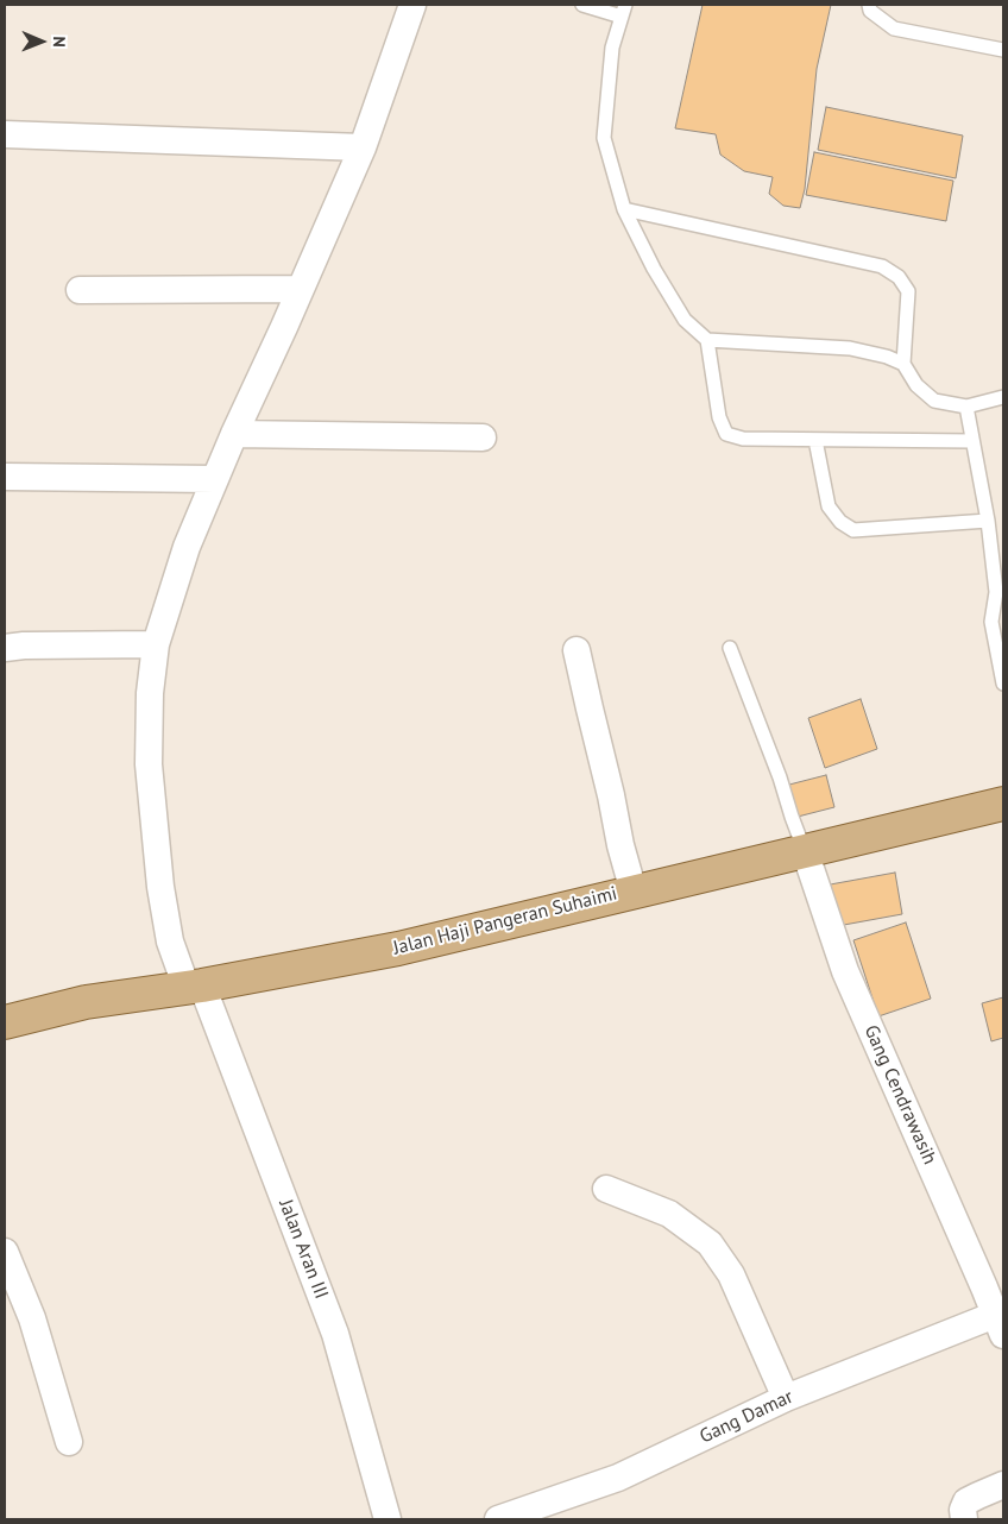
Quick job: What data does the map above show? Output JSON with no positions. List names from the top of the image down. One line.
{"streets":{"main road":["Jalan Haji Pangeran Suhaimi"],"street":["Gang Cendrawasih","Jalan Aran III","Gang Damar"]},"crossings":[["Jalan Haji Pangeran Suhaimi","Gang Cendrawasih"],["Jalan Haji Pangeran Suhaimi","Jalan Aran III"],["Gang Cendrawasih","Gang Damar"]],"north":"right"}
